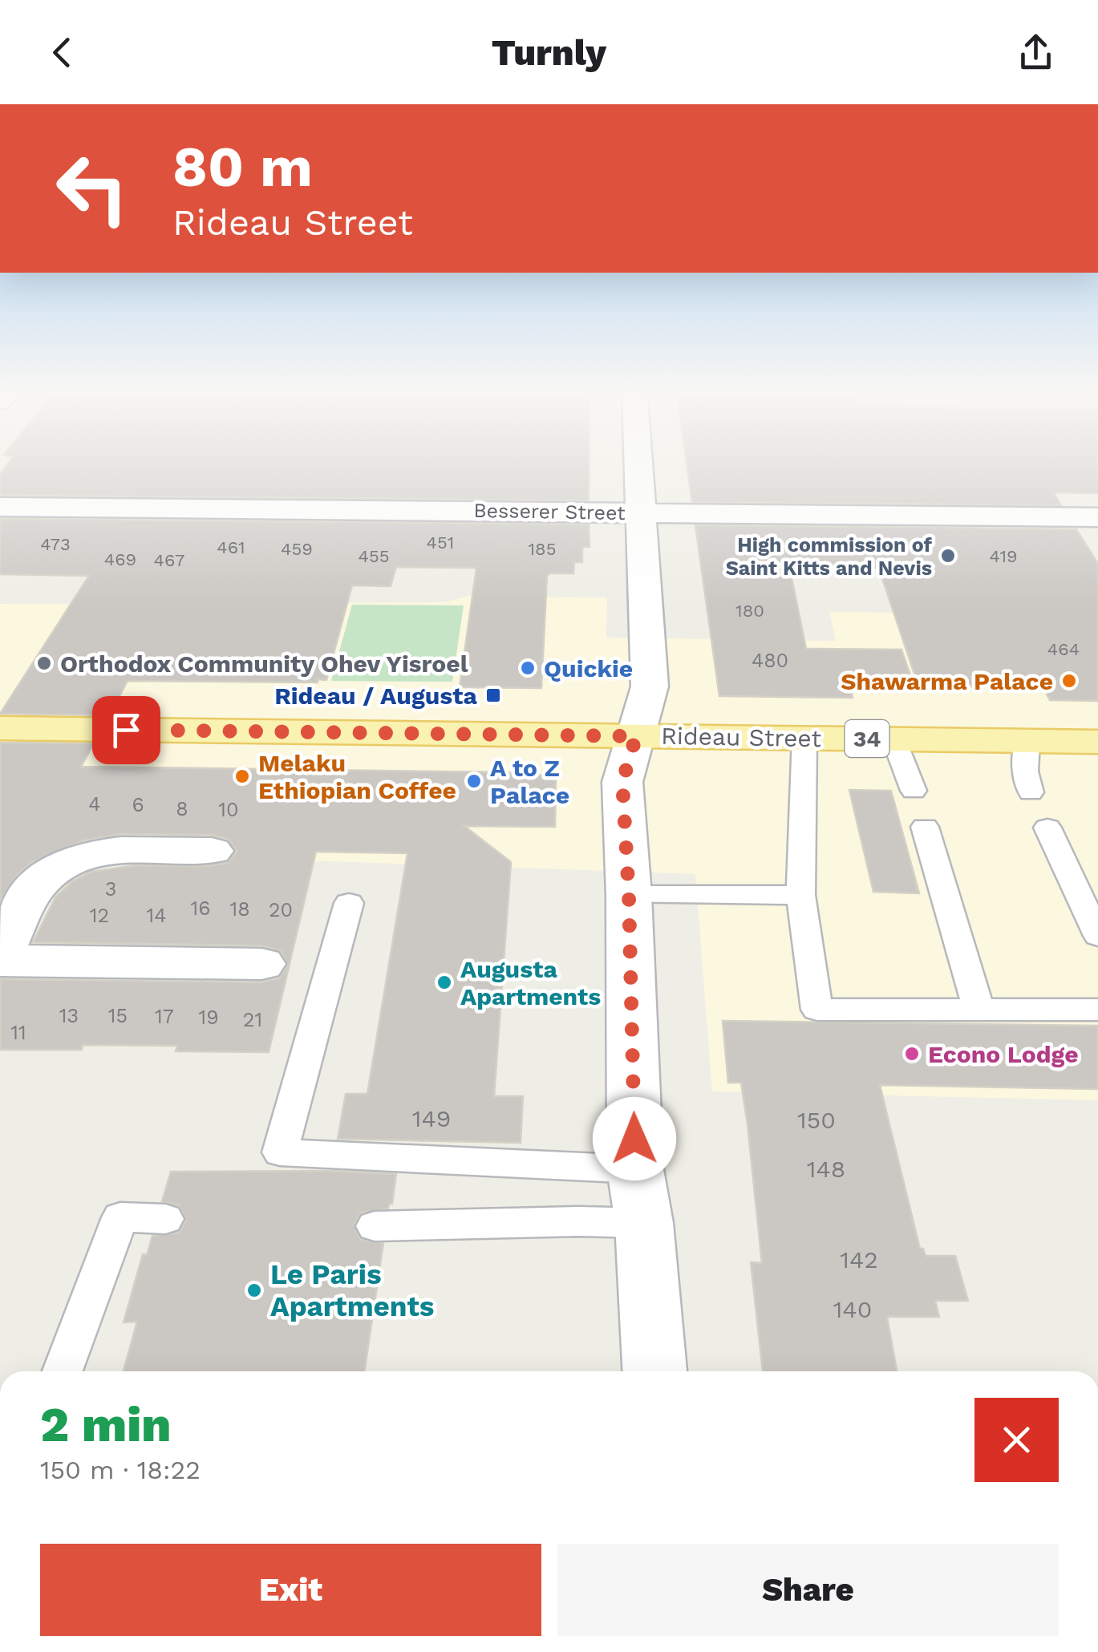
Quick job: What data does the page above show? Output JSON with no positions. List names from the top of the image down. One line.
{"streets":{"main road":["Rideau Street","34"],"street":["Besserer Street"]},"places":{"other":["High commission of Saint Kitts and Nevis","Orthodox Community Ohev Yisroel","Quickie","Shawarma Palace","Melaku Ethiopian Coffee","A to Z Palace","Augusta Apartments","Econo Lodge","Le Paris Apartments"],"transit":["Rideau / Augusta"]},"house_numbers":["451","473","461","459","185","455","419","469","467","180","464","480","4","6","8","10","3","16","18","20","12","14","13","15","17","19","21","11","149","150","148","142","140"],"page":{"header":"Turnly","turn":["80 m","Rideau Street"],"heading":["2 min","150 m · 18:22"],"buttons":["Exit","Share"]}}
